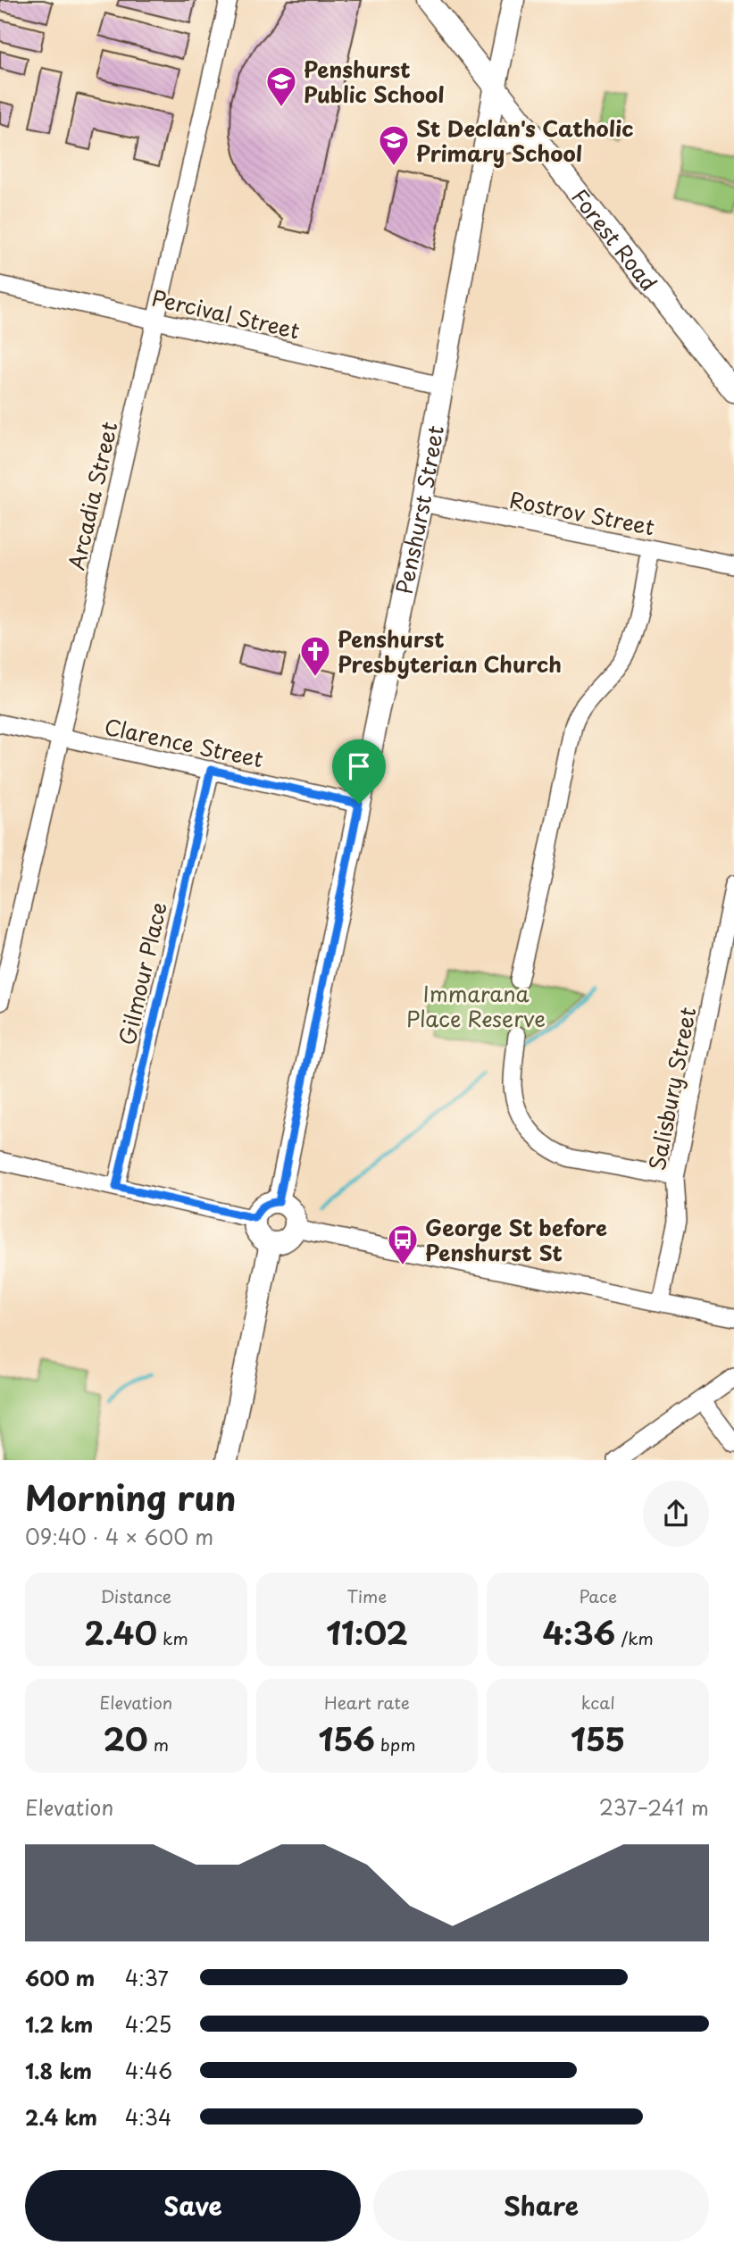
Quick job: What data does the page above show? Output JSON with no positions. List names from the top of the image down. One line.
{"streets":{"main road":["Forest Road","Penshurst Street"],"street":["Percival Street","Arcadia Street","Rostrov Street","Clarence Street","Gilmour Place","Salisbury Street"]},"crossings":[["Forest Road","Penshurst Street"],["Percival Street","Arcadia Street"],["Percival Street","Penshurst Street"],["Arcadia Street","Clarence Street"],["Penshurst Street","Rostrov Street"],["Penshurst Street","Clarence Street"],["Clarence Street","Gilmour Place"]],"parks":["Immarana Place Reserve"],"places":{"school or university":["Penshurst Public School","St Declan's Catholic Primary School"],"church":["Penshurst Presbyterian Church"],"bus stop":["George St before Penshurst St"]},"page":{"heading":["Morning run","09:40 · 4 × 600 m"],"stats":[["Distance","2.40 km"],["Time","11:02"],["Pace","4:36 /km"],["Elevation","20 m"],["Heart rate","156 bpm"],["kcal","155"]],"chart":["Elevation","237–241 m"],"list":[{"name":"600 m","note":"4:37"},{"name":"1.2 km","note":"4:25"},{"name":"1.8 km","note":"4:46"},{"name":"2.4 km","note":"4:34"}],"buttons":["Save","Share"]}}
